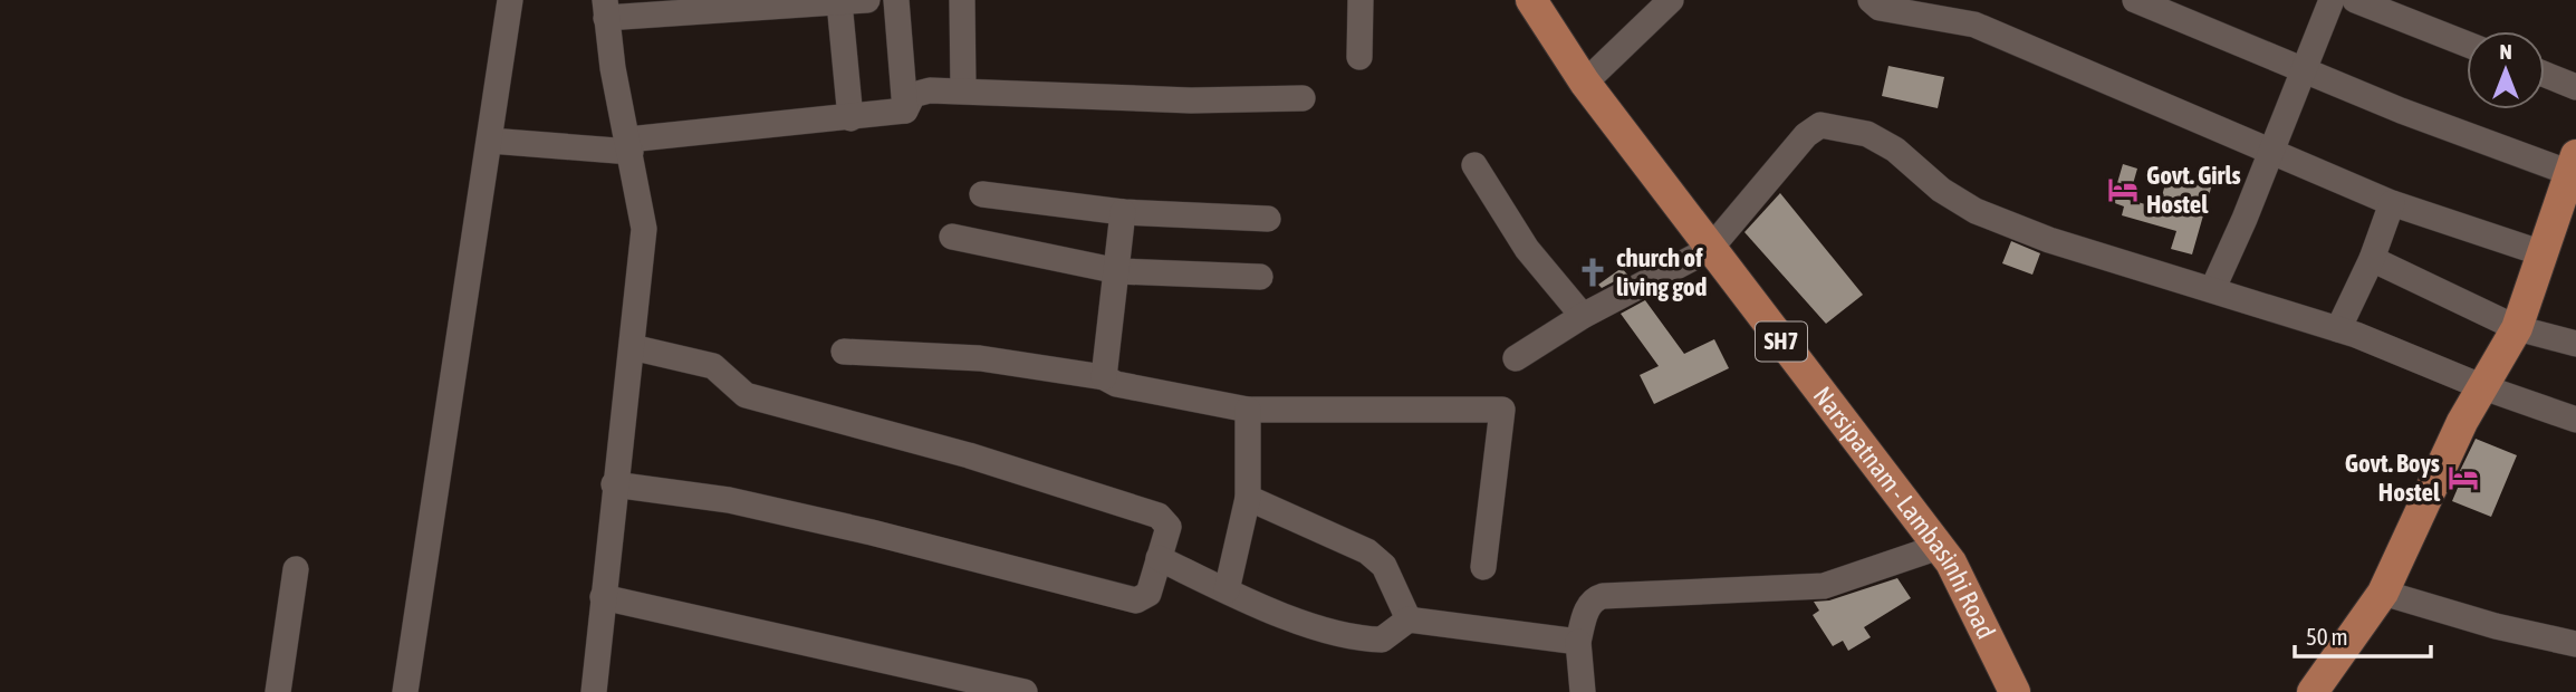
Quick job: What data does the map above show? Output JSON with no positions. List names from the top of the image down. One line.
{"streets":{"main road":["SH7","Narsipatnam - Lambasinhi Road"]},"places":{"hotel":["Govt. Girls Hostel","Govt. Boys Hostel"],"church":["church of living god"]},"scale_bar":"50 m","north":"top"}
